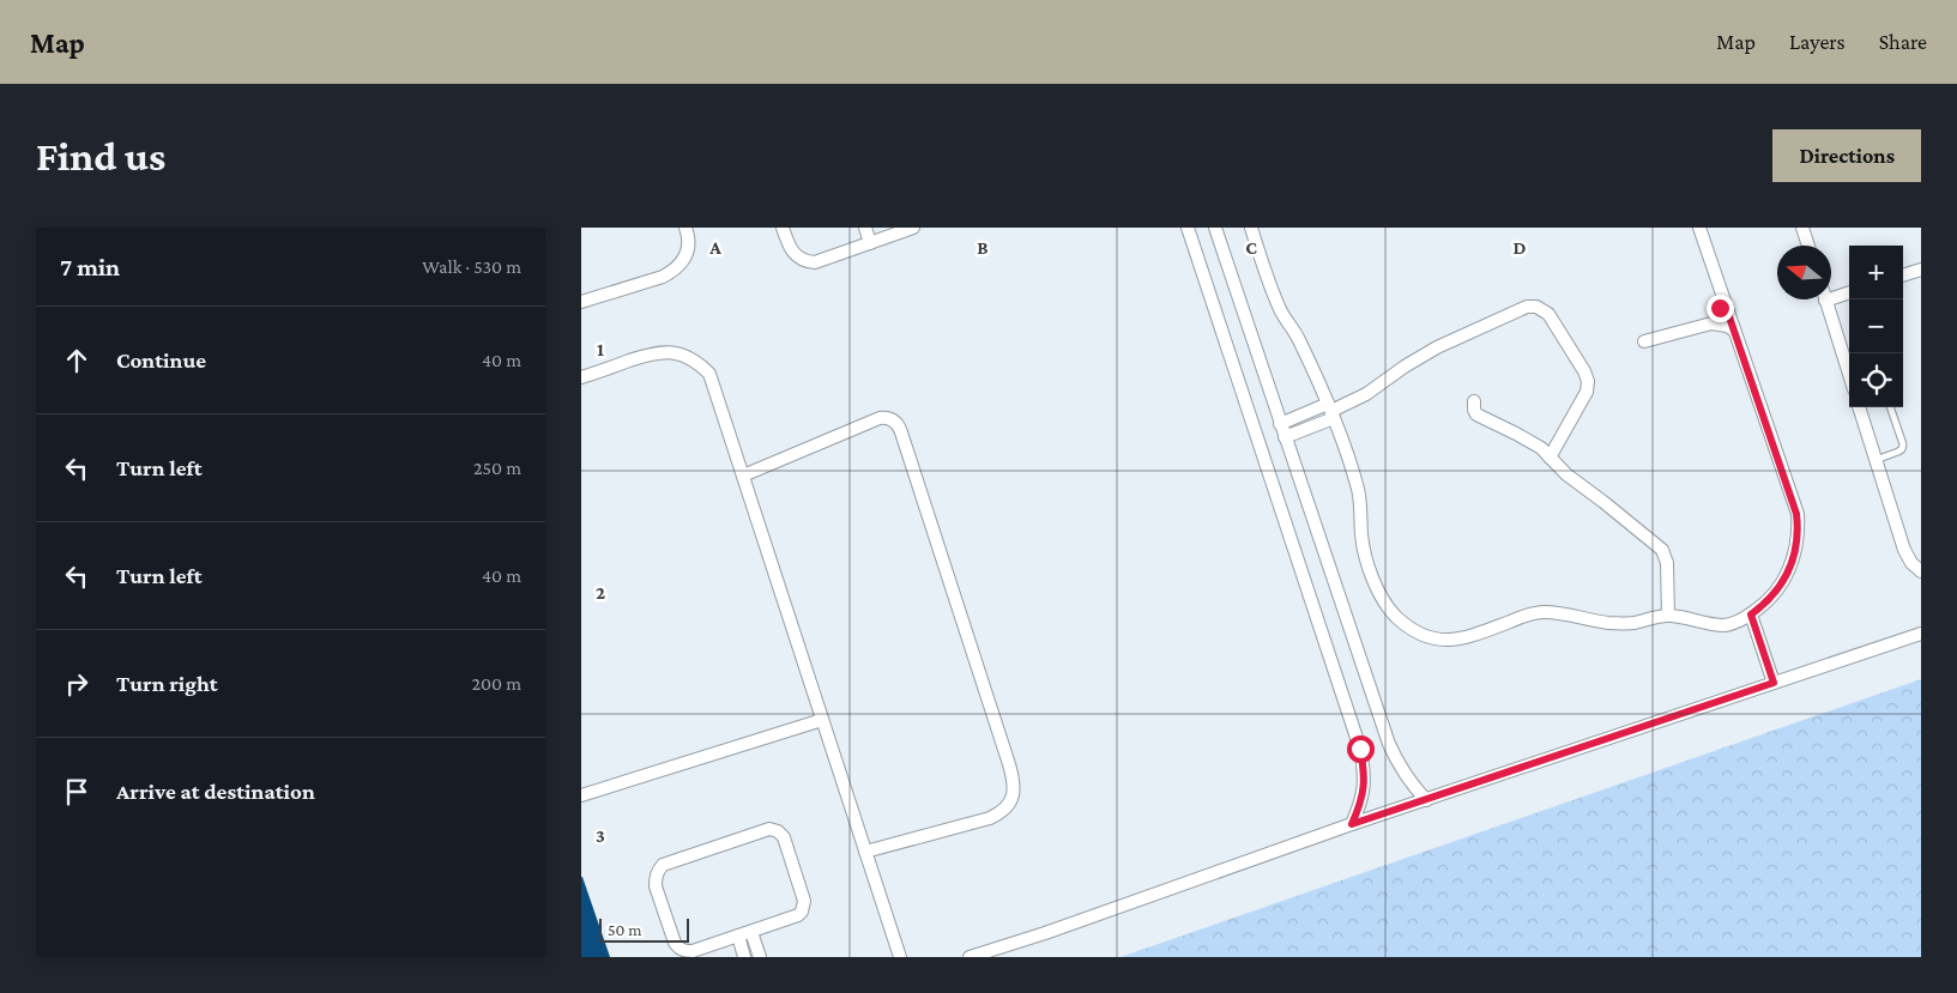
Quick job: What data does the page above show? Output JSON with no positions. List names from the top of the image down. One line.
{"scale_bar":"50 m","north":"left","page":{"header":"Map","nav":["Map","Layers","Share"],"buttons":"Directions","title":"Find us","heading":["7 min","Walk · 530 m"],"map_buttons":["+","−"],"list":[["Continue","40 m"],["Turn left","250 m"],["Turn left","40 m"],["Turn right","200 m"],"Arrive at destination"],"scale":"50 m"},"grid":{"columns":["A","B","C","D"],"rows":["1","2","3"]}}
